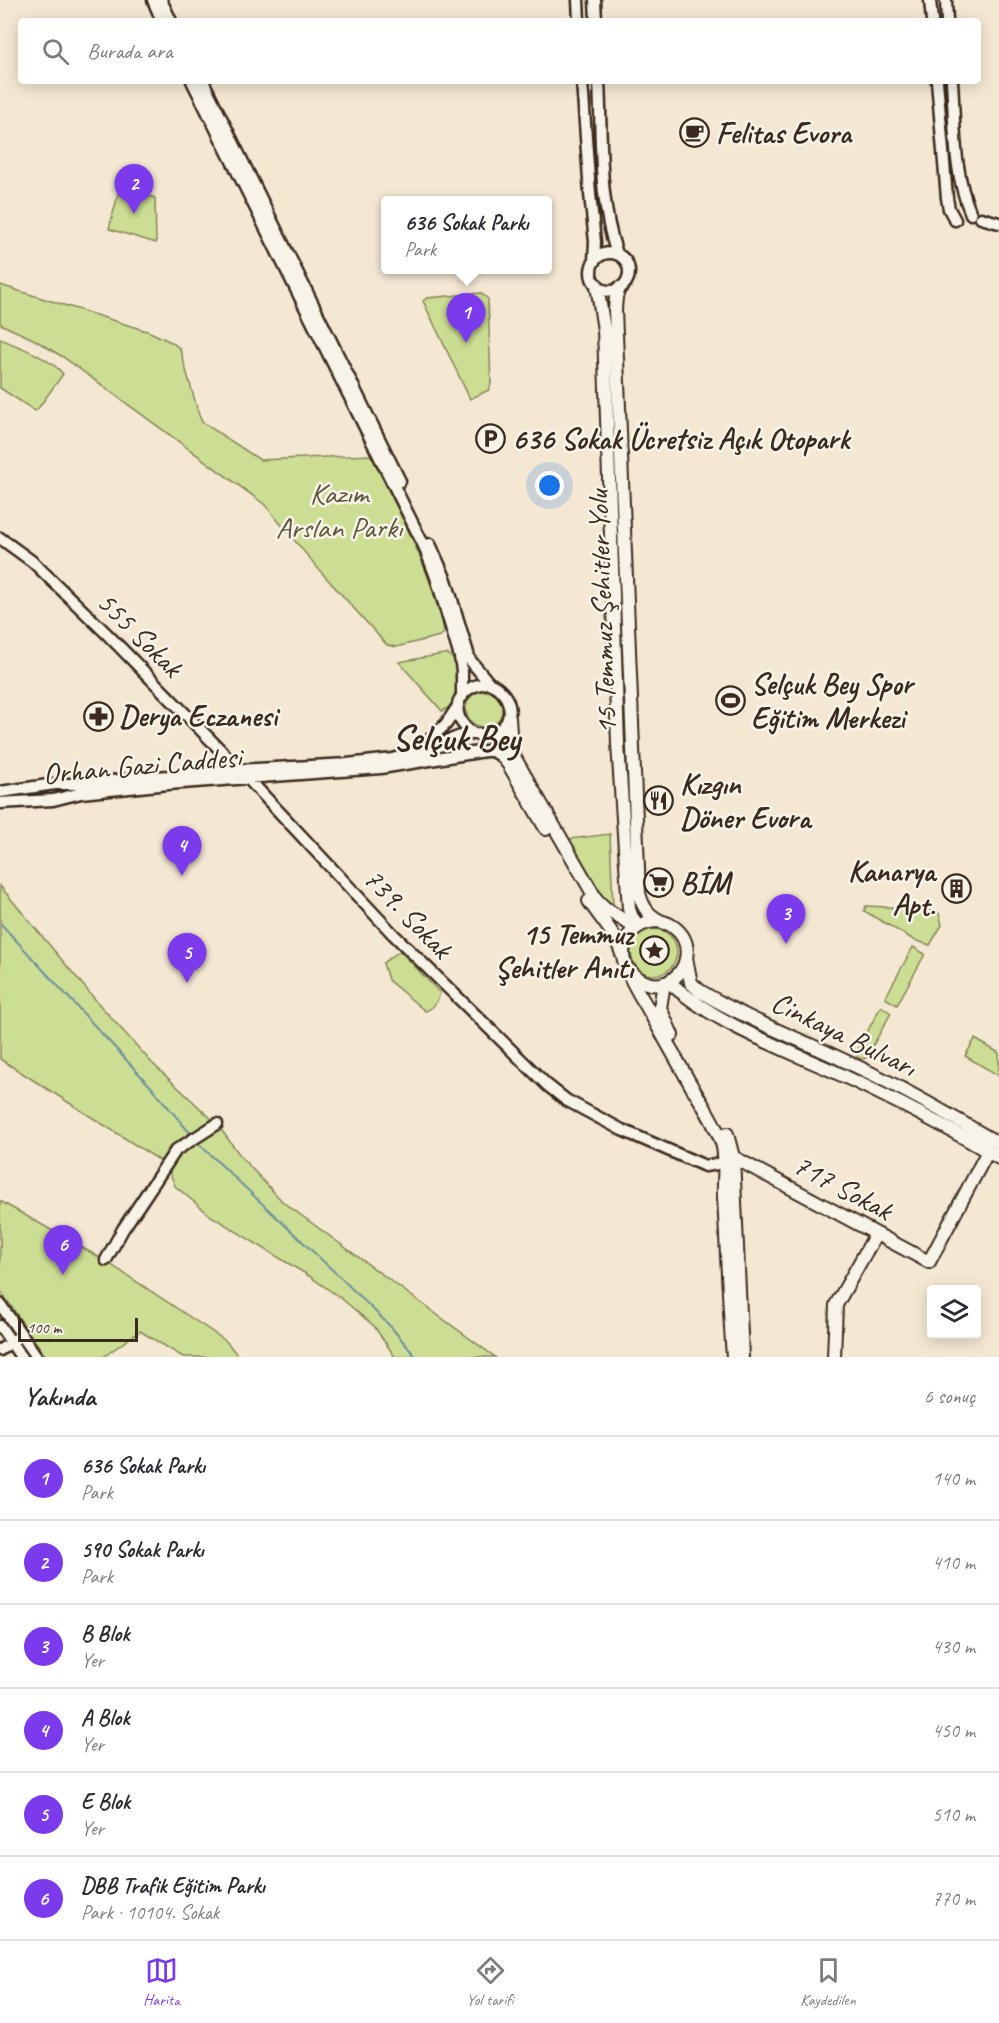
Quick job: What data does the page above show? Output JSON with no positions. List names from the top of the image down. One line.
{"streets":{"main road":["15 Temmuz Şehitler Yolu","Cinkaya Bulvarı","717 Sokak"],"street":["555 Sokak","Orhan Gazi Caddesi","739. Sokak"]},"crossings":[["15 Temmuz Şehitler Yolu","Cinkaya Bulvarı"],["555 Sokak","Orhan Gazi Caddesi"],["555 Sokak","739. Sokak"],["Orhan Gazi Caddesi","739. Sokak"],["739. Sokak","717 Sokak"],["Cinkaya Bulvarı","717 Sokak"]],"districts":["Selçuk Bey"],"parks":["Kazım Arslan Parkı"],"places":{"cafe":["Felitas Evora"],"parking":["636 Sokak Ücretsiz Açık Otopark"],"sports":["Selçuk Bey Spor Eğitim Merkezi"],"pharmacy":["Derya Eczanesi"],"restaurant":["Kızgın Döner Evora"],"supermarket":["BİM"],"building":["Kanarya Apt."],"place":["15 Temmuz Şehitler Anıtı"]},"scale_bar":"100 m","page":{"search":"Burada ara","pins":["2","1","4","3","5","6"],"popup":["636 Sokak Parkı","Park"],"scale":"100 m","heading":["Yakında","6 sonuç"],"list":[{"mark":"1","name":"636 Sokak Parkı","note":"Park","value":"140 m"},{"mark":"2","name":"590 Sokak Parkı","note":"Park","value":"410 m"},{"mark":"3","name":"B Blok","note":"Yer","value":"430 m"},{"mark":"4","name":"A Blok","note":"Yer","value":"450 m"},{"mark":"5","name":"E Blok","note":"Yer","value":"510 m"},{"mark":"6","name":"DBB Trafik Eğitim Parkı","note":"Park · 10104. Sokak","value":"770 m"}],"nav":["Harita","Yol tarifi","Kaydedilen"]}}
